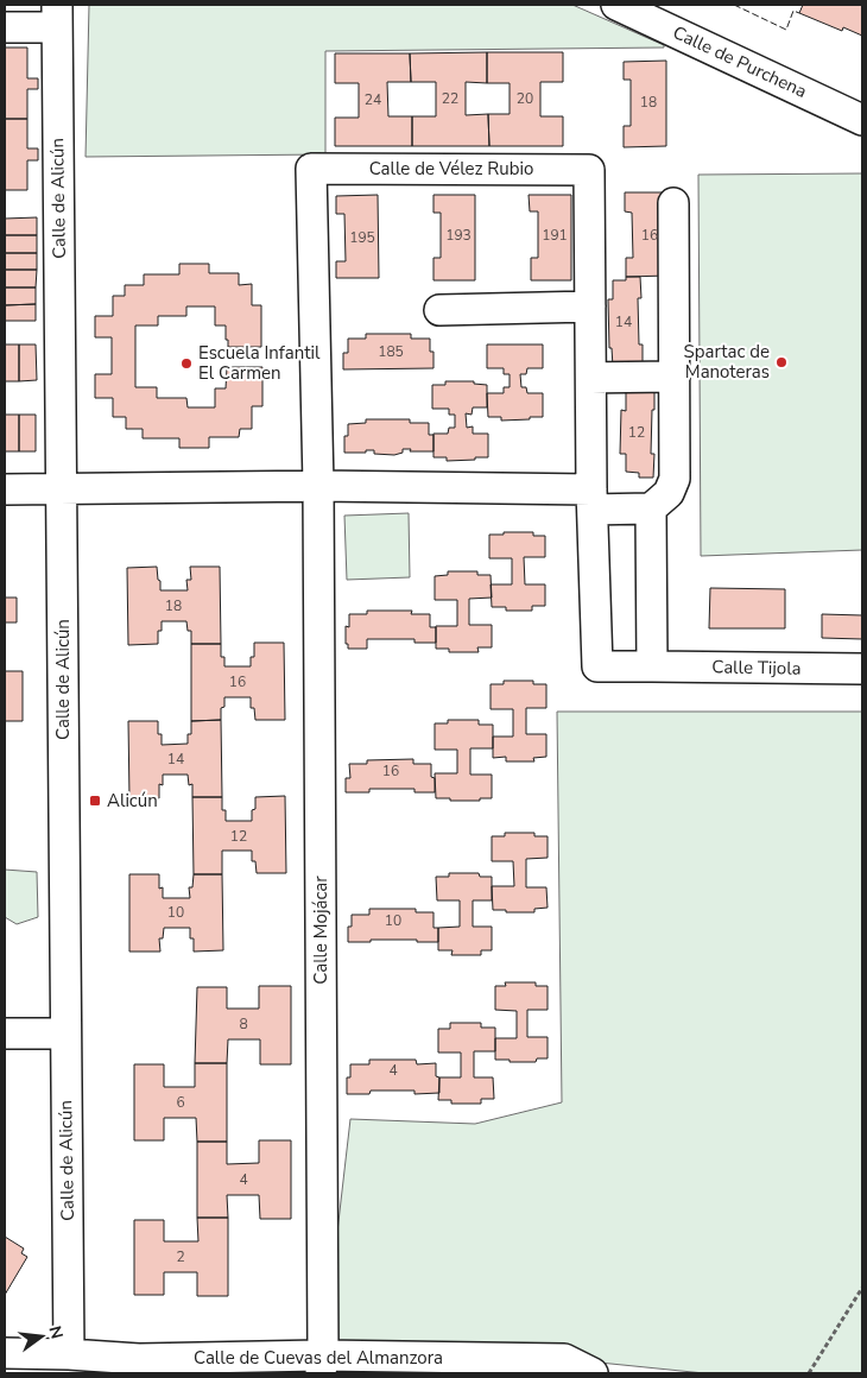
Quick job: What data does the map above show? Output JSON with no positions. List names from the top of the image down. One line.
{"streets":{"street":["Calle de Purchena","Calle de Vélez Rubio","Calle de Alicún","Calle Tijola","Calle Mojácar","Calle de Cuevas del Almanzora"]},"crossings":[["Calle de Vélez Rubio","Calle Tijola"],["Calle de Vélez Rubio","Calle Mojácar"],["Calle de Alicún","Calle de Cuevas del Almanzora"],["Calle Mojácar","Calle de Cuevas del Almanzora"]],"places":{"other":["Spartac de Manoteras","Escuela Infantil El Carmen"],"transit":["Alicún"]},"house_numbers":["22","20","24","18","193","191","16","195","14","185","12","18","16","14","16","12","10","10","8","4","6","4","2"],"north":"right"}
